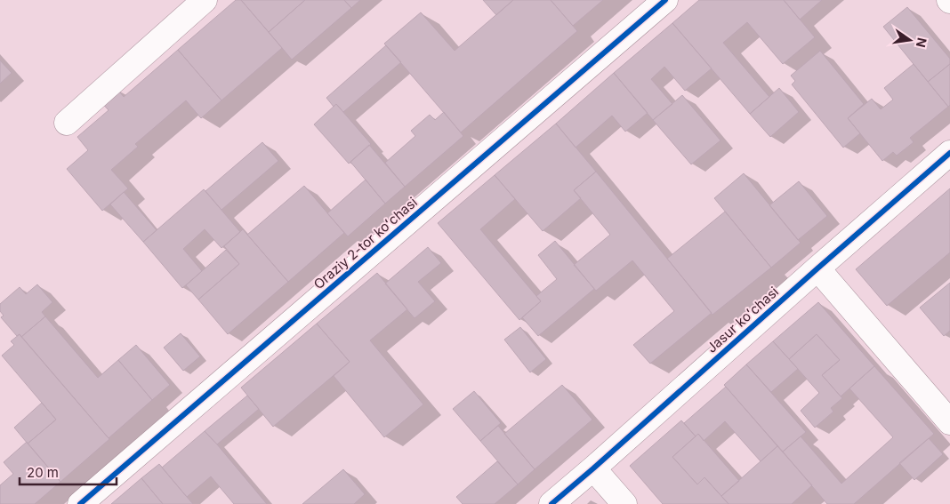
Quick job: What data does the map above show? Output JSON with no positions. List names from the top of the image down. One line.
{"streets":{"street":["Oraziy 2-tor koʻchasi","Jasur koʻchasi"]},"scale_bar":"20 m","north":"right"}
